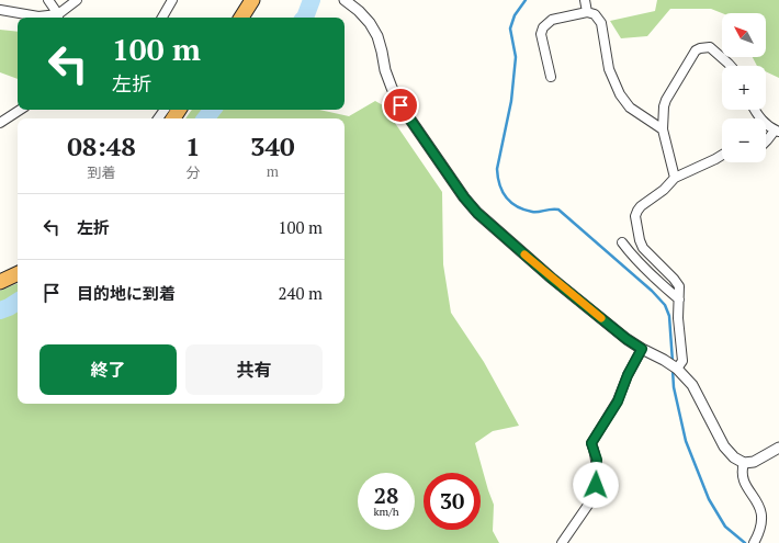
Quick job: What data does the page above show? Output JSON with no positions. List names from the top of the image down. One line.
{"north":"top left","page":{"map_buttons":["+","−"],"turn":["100 m","左折"],"eta":["08:48","到着","1","分","340","m"],"list":[{"name":"左折","value":"100 m"},{"name":"目的地に到着","value":"240 m"}],"buttons":["終了","共有"],"speed":"28 km/h","limit":"30"}}
